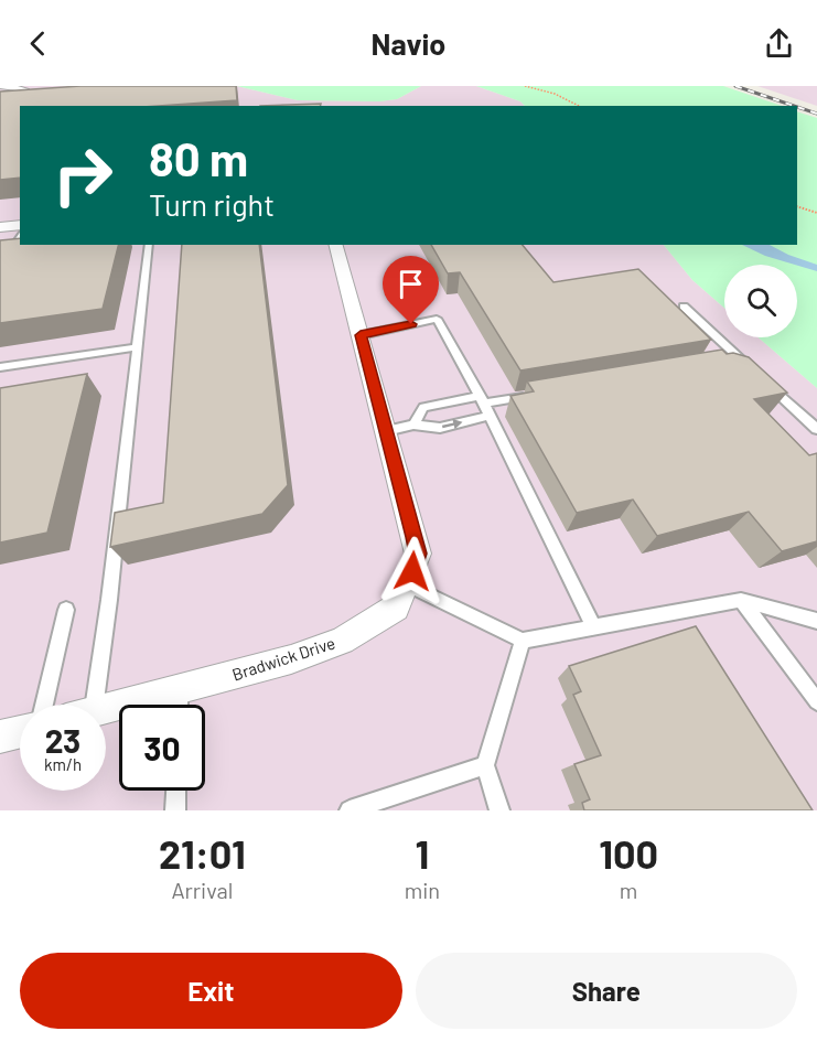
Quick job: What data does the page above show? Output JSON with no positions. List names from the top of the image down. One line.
{"streets":{"street":["Bradwick Drive"]},"page":{"header":"Navio","turn":["80 m","Turn right"],"speed":"23 km/h","limit":"30","eta":["21:01","Arrival","1","min","100","m"],"buttons":["Exit","Share"]}}
